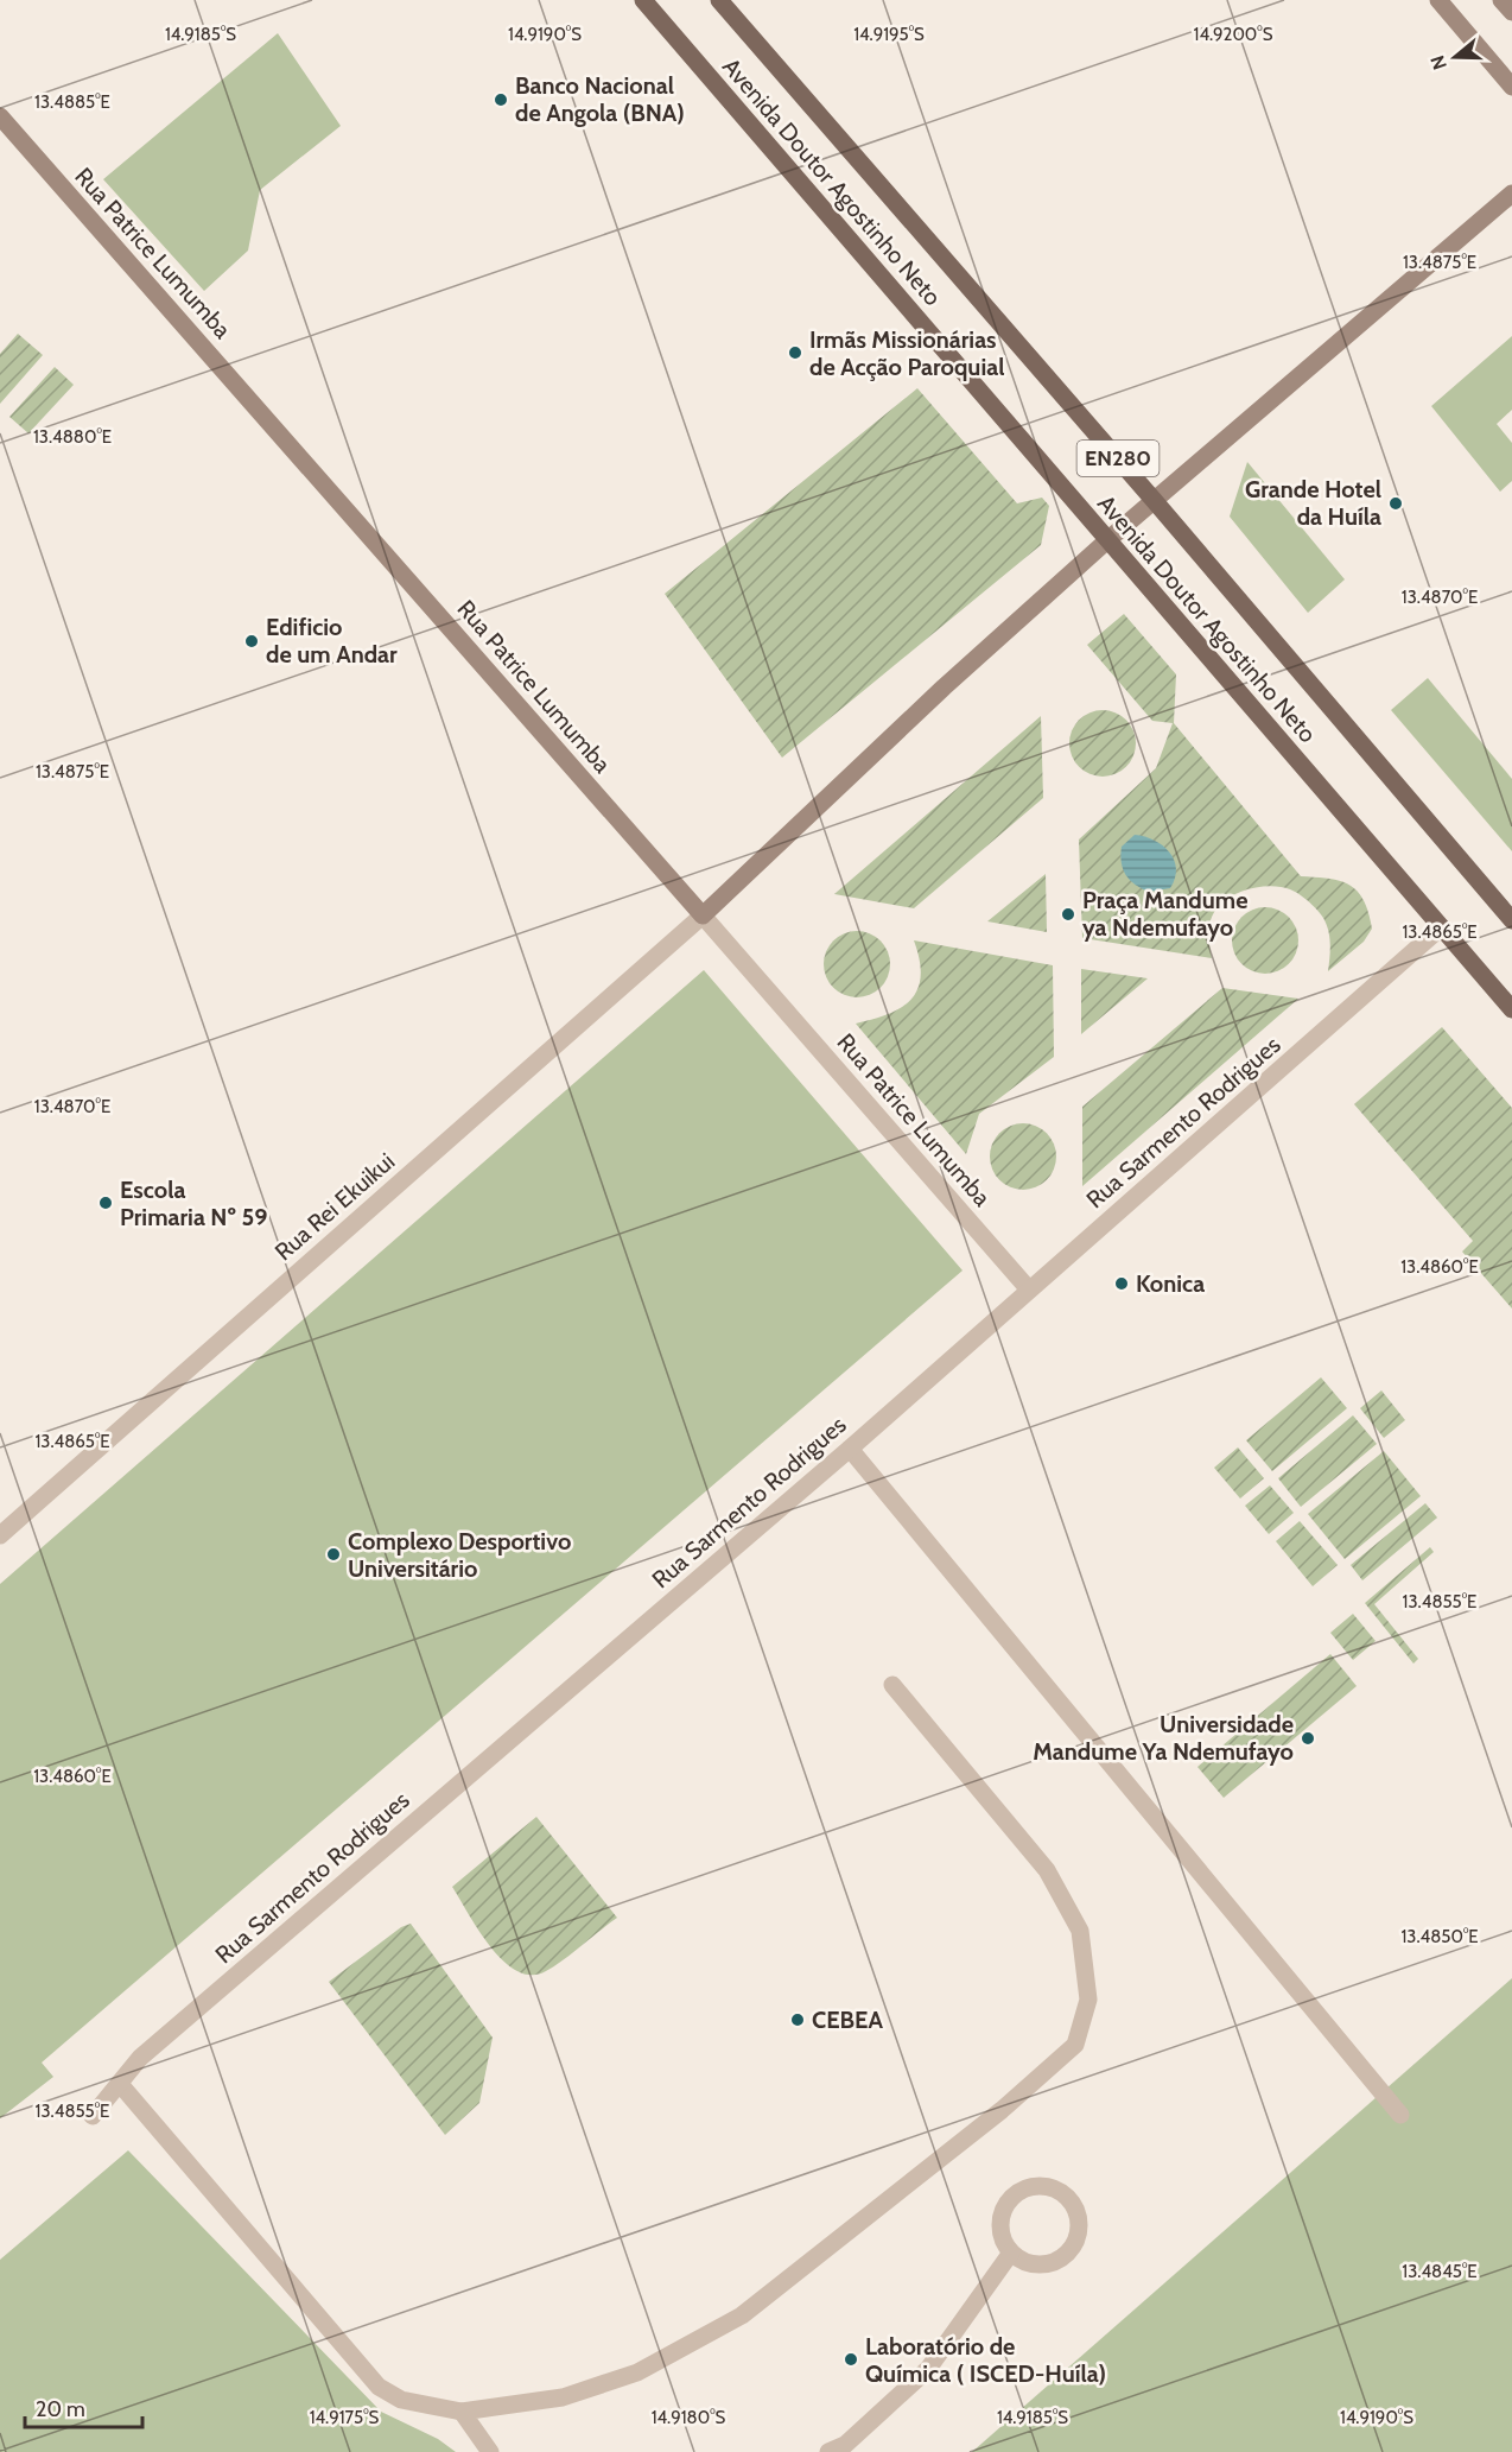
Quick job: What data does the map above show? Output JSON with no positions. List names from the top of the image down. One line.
{"streets":{"main road":["Avenida Doutor Agostinho Neto","EN280"],"street":["Rua Patrice Lumumba","Rua Sarmento Rodrigues","Rua Rei Ekuikui"]},"crossings":[["Avenida Doutor Agostinho Neto","Rua Sarmento Rodrigues"],["Rua Patrice Lumumba","Rua Sarmento Rodrigues"],["Rua Patrice Lumumba","Rua Rei Ekuikui"]],"places":["Banco Nacional de Angola (BNA)","Irmãs Missionárias de Acção Paroquial","Grande Hotel da Huíla","Edificio de um Andar","Praça Mandume ya Ndemufayo","Escola Primaria Nº 59","Konica","Complexo Desportivo Universitário","Universidade Mandume Ya Ndemufayo","CEBEA","Laboratório de Química ( ISCED-Huíla)"],"scale_bar":"20 m","north":"left","coordinates":["14.9195°S","14.9200°S","14.9185°S","14.9190°S","13.4885°E","13.4875°E","13.4880°E","13.4870°E","13.4865°E","13.4860°E","13.4855°E","13.4850°E","13.4845°E","14.9175°S","14.9180°S"]}
